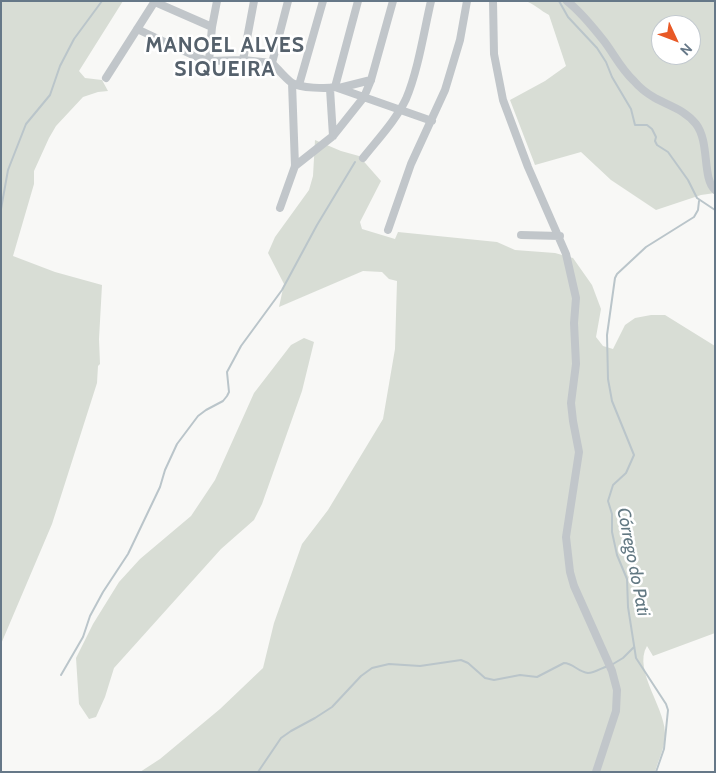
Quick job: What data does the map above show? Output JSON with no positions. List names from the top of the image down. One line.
{"districts":["MANOEL ALVES SIQUEIRA"],"water":["Córrego do Pati"],"north":"bottom right"}
